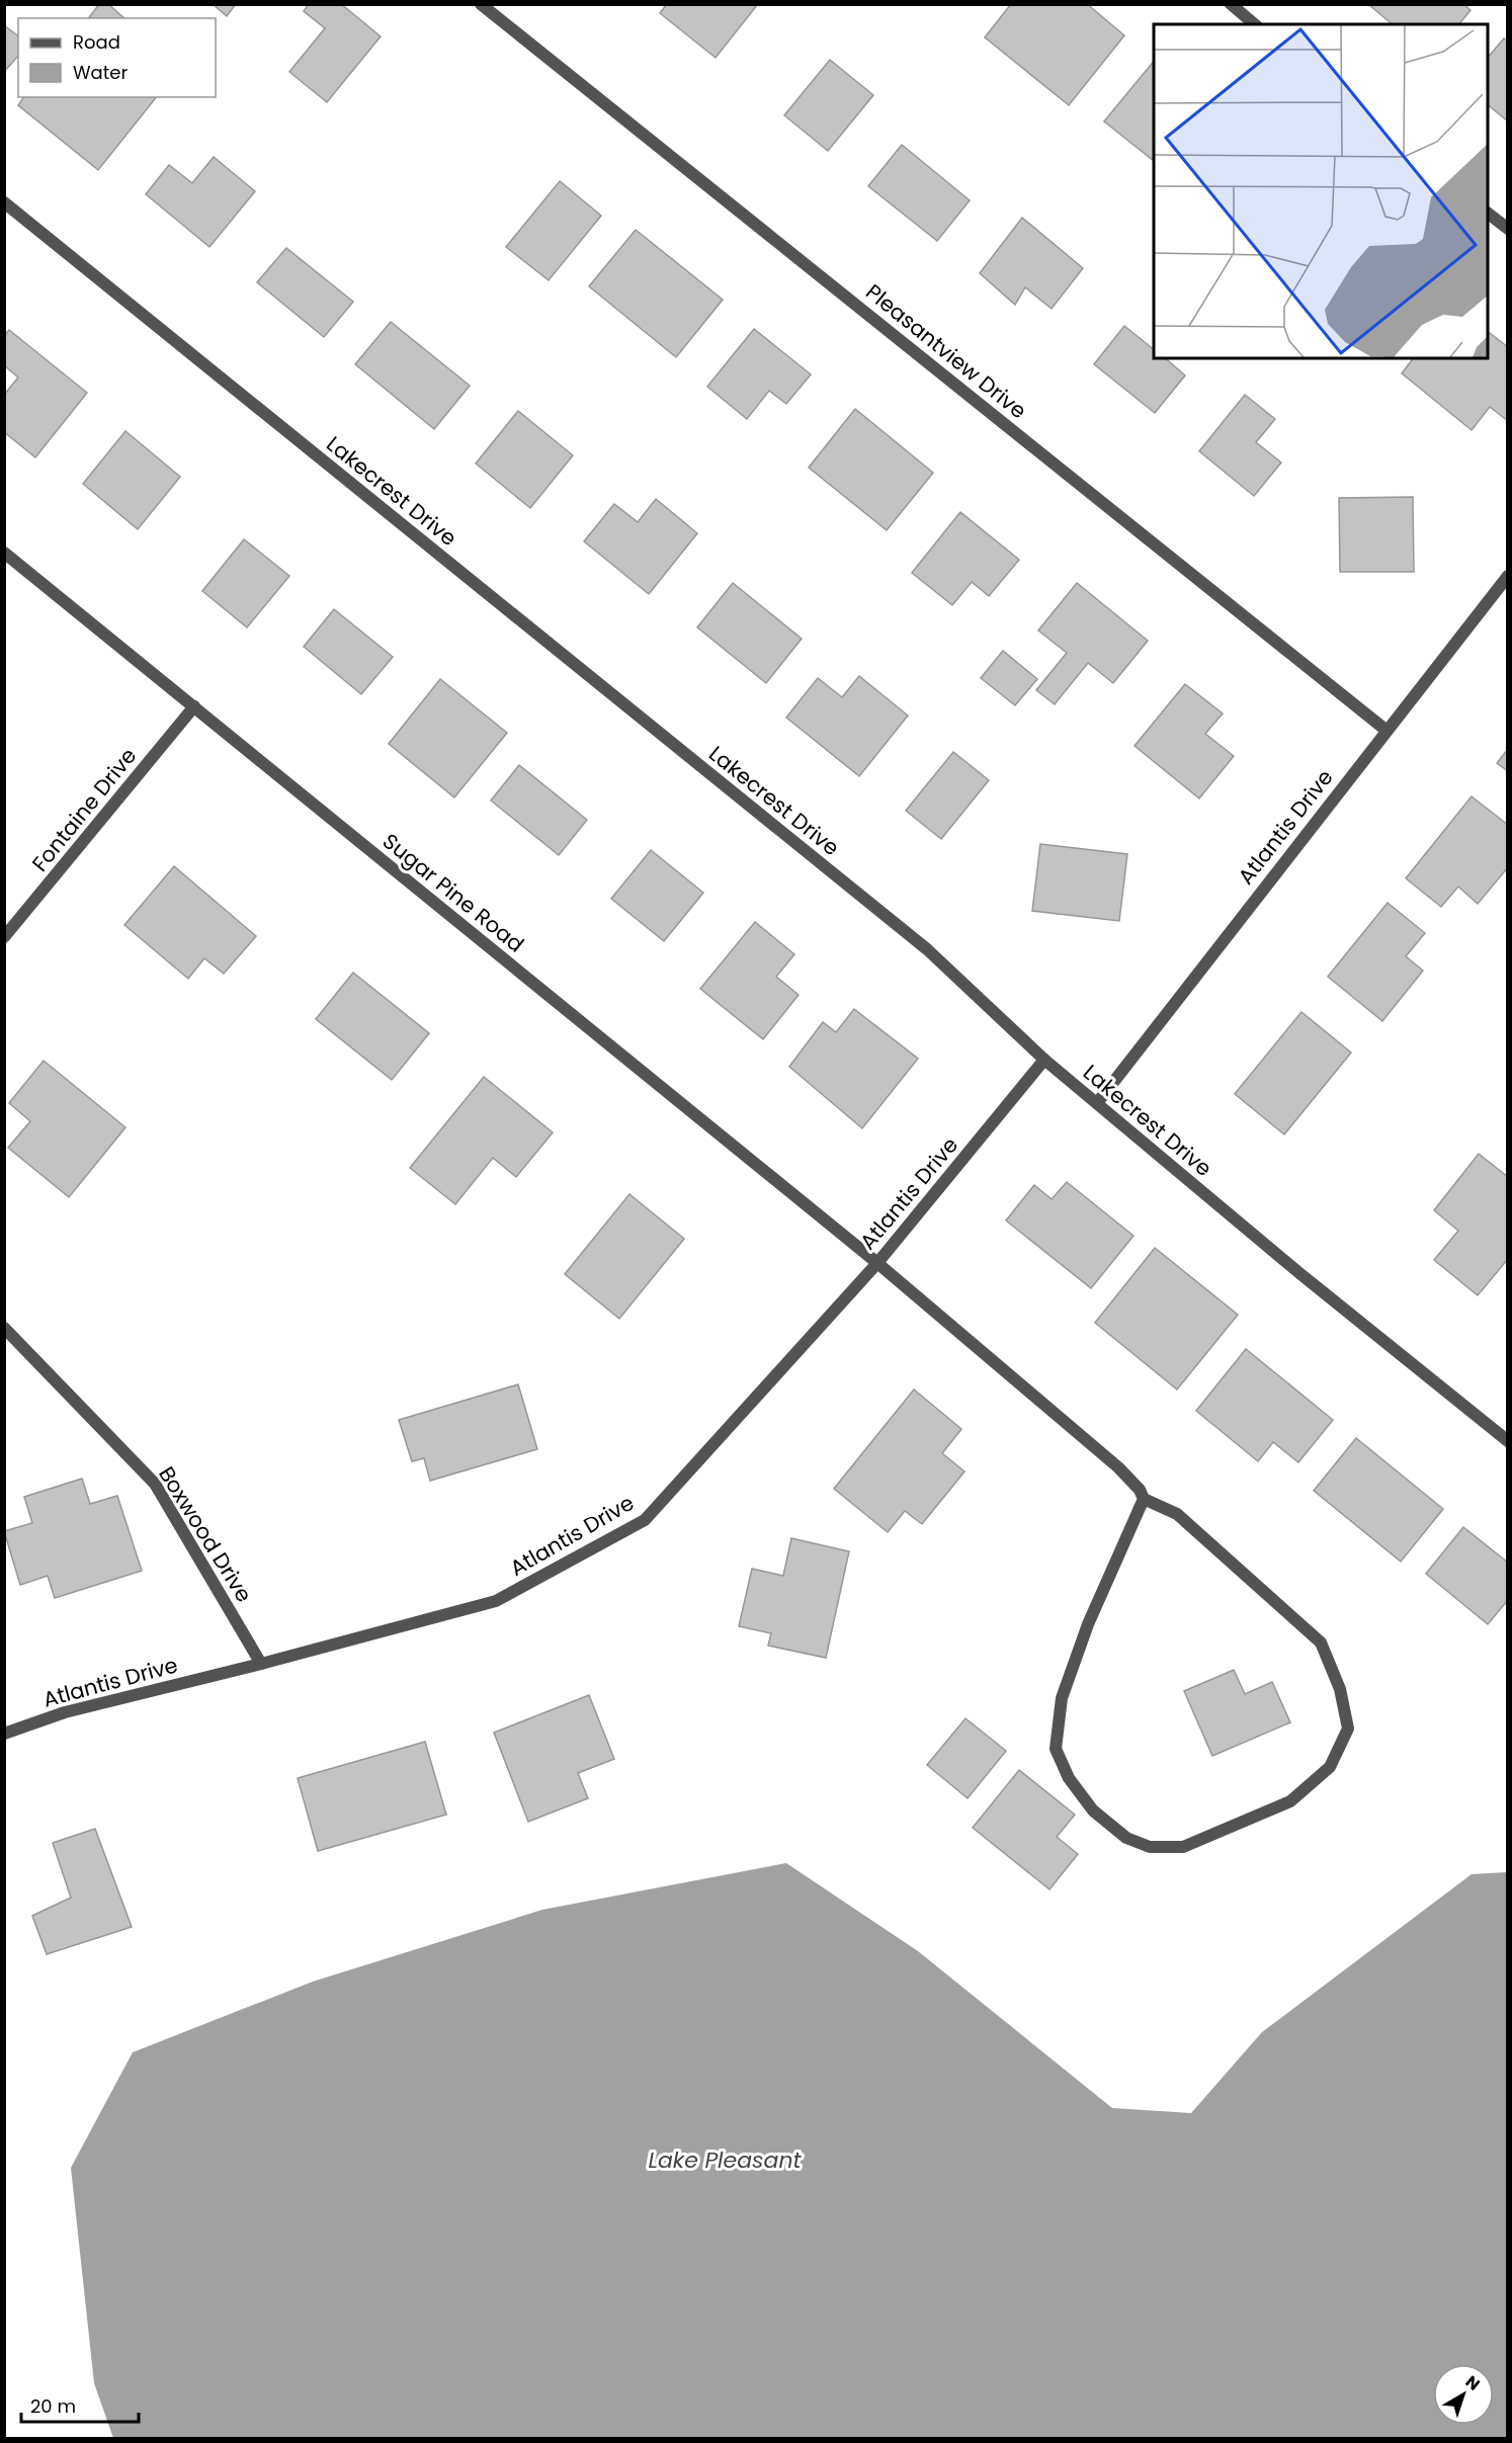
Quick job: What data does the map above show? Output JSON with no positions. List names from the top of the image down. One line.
{"streets":{"street":["Pleasantview Drive","Lakecrest Drive","Fontaine Drive","Atlantis Drive","Sugar Pine Road","Boxwood Drive"]},"crossings":[["Pleasantview Drive","Atlantis Drive"],["Lakecrest Drive","Atlantis Drive"],["Fontaine Drive","Sugar Pine Road"],["Atlantis Drive","Sugar Pine Road"],["Atlantis Drive","Boxwood Drive"]],"water":["Lake Pleasant"],"legend":["Road","Water"],"scale_bar":"20 m","north":"top right"}
